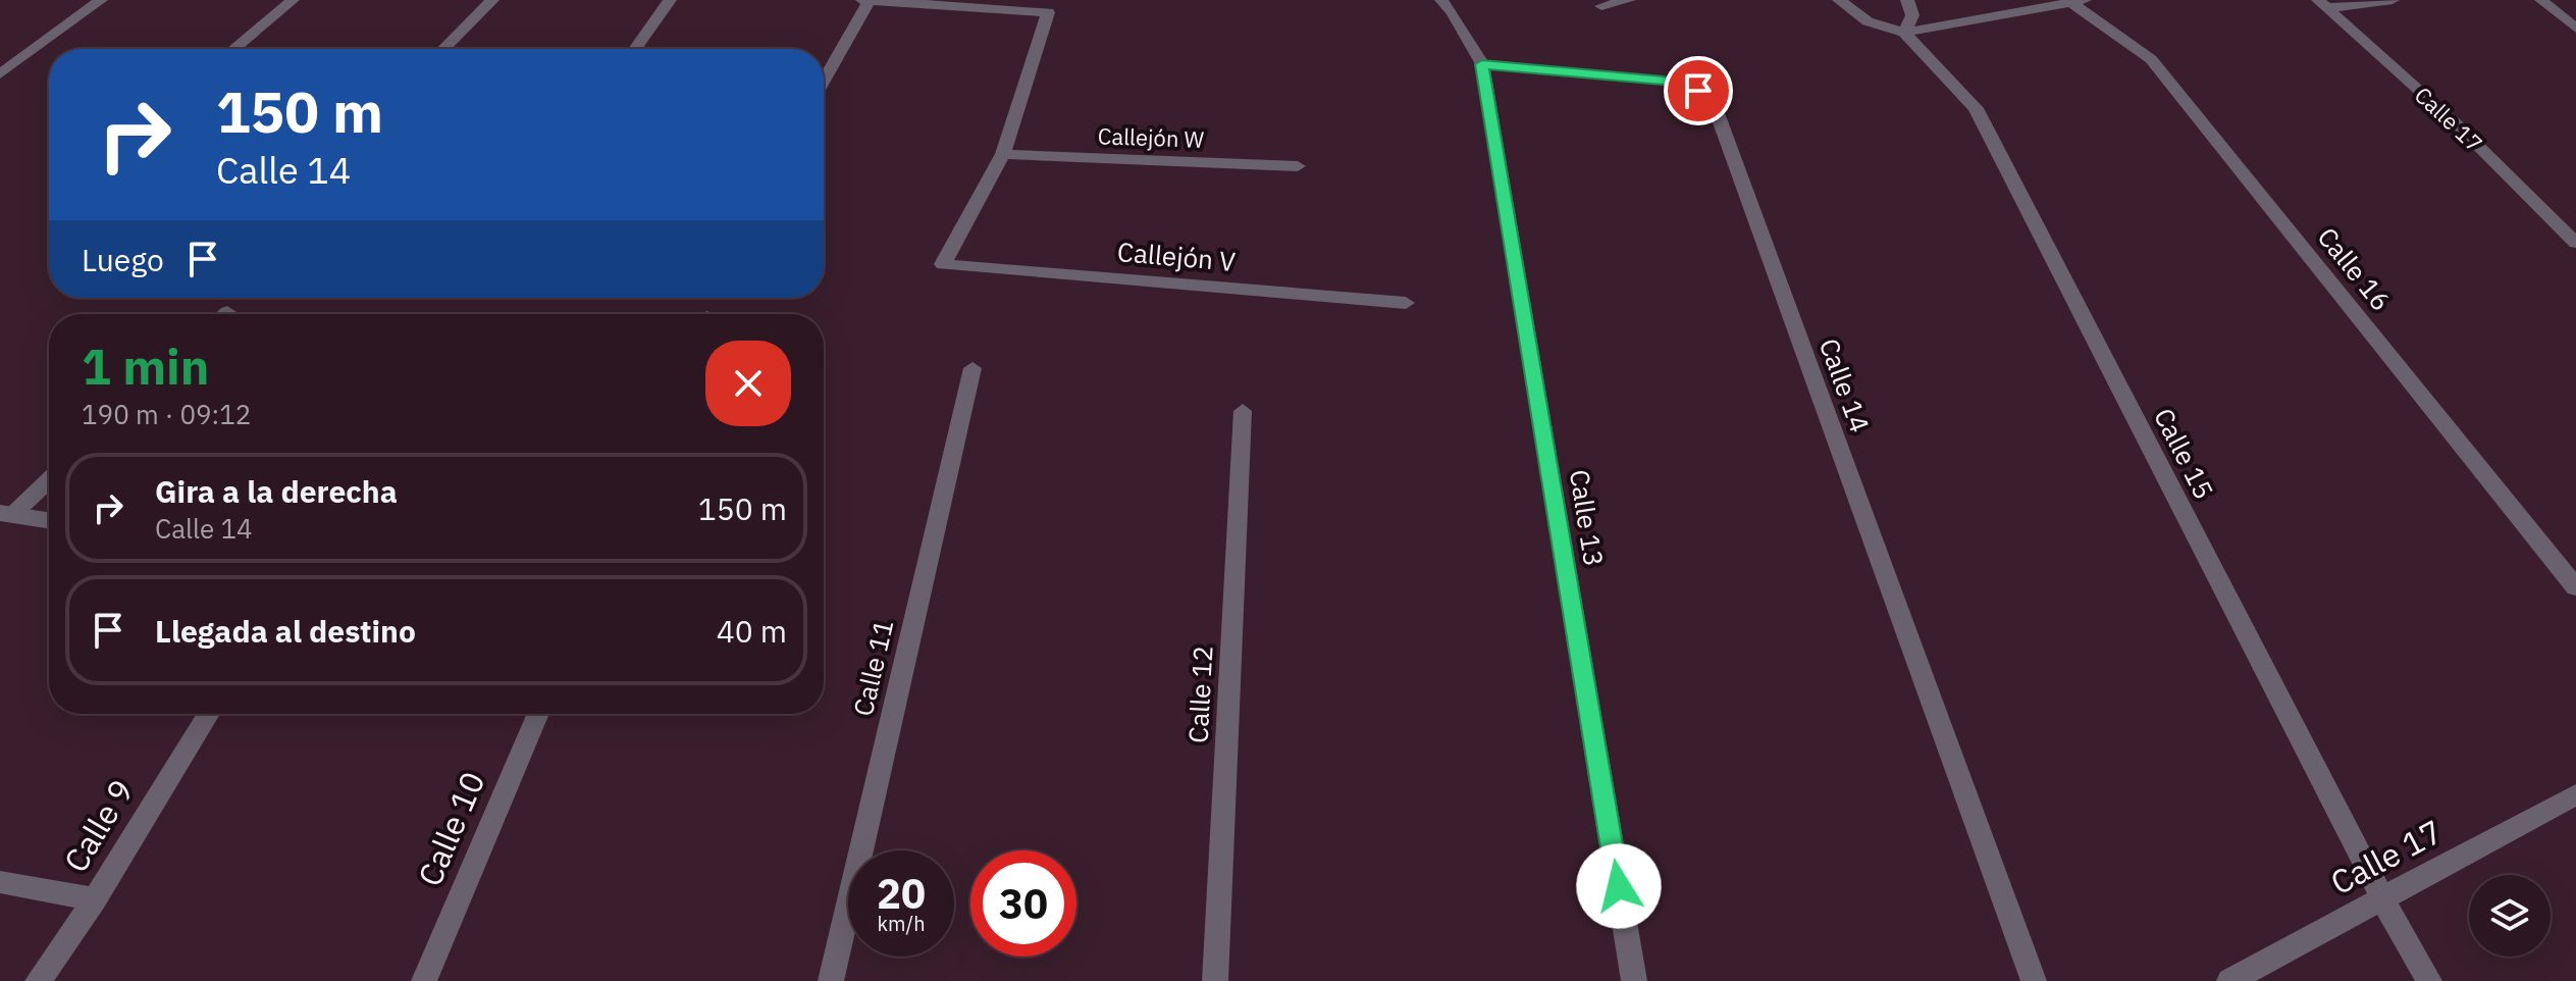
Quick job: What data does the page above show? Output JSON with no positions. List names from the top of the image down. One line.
{"streets":{"street":["Calle 17","Callejón W","Callejón V","Calle 16","Calle 14","Calle 15","Calle 13","Calle 11","Calle 12","Calle 9","Calle 10"]},"crossings":[["Calle 17","Calle 15"],["Callejón W","Callejón V"],["Calle 14","Calle 13"]],"page":{"turn":["150 m","Calle 14"],"then":"Luego","heading":["1 min","190 m · 09:12"],"list":[{"name":"Gira a la derecha","note":"Calle 14","value":"150 m"},{"name":"Llegada al destino","value":"40 m"}],"speed":"20 km/h","limit":"30"}}
